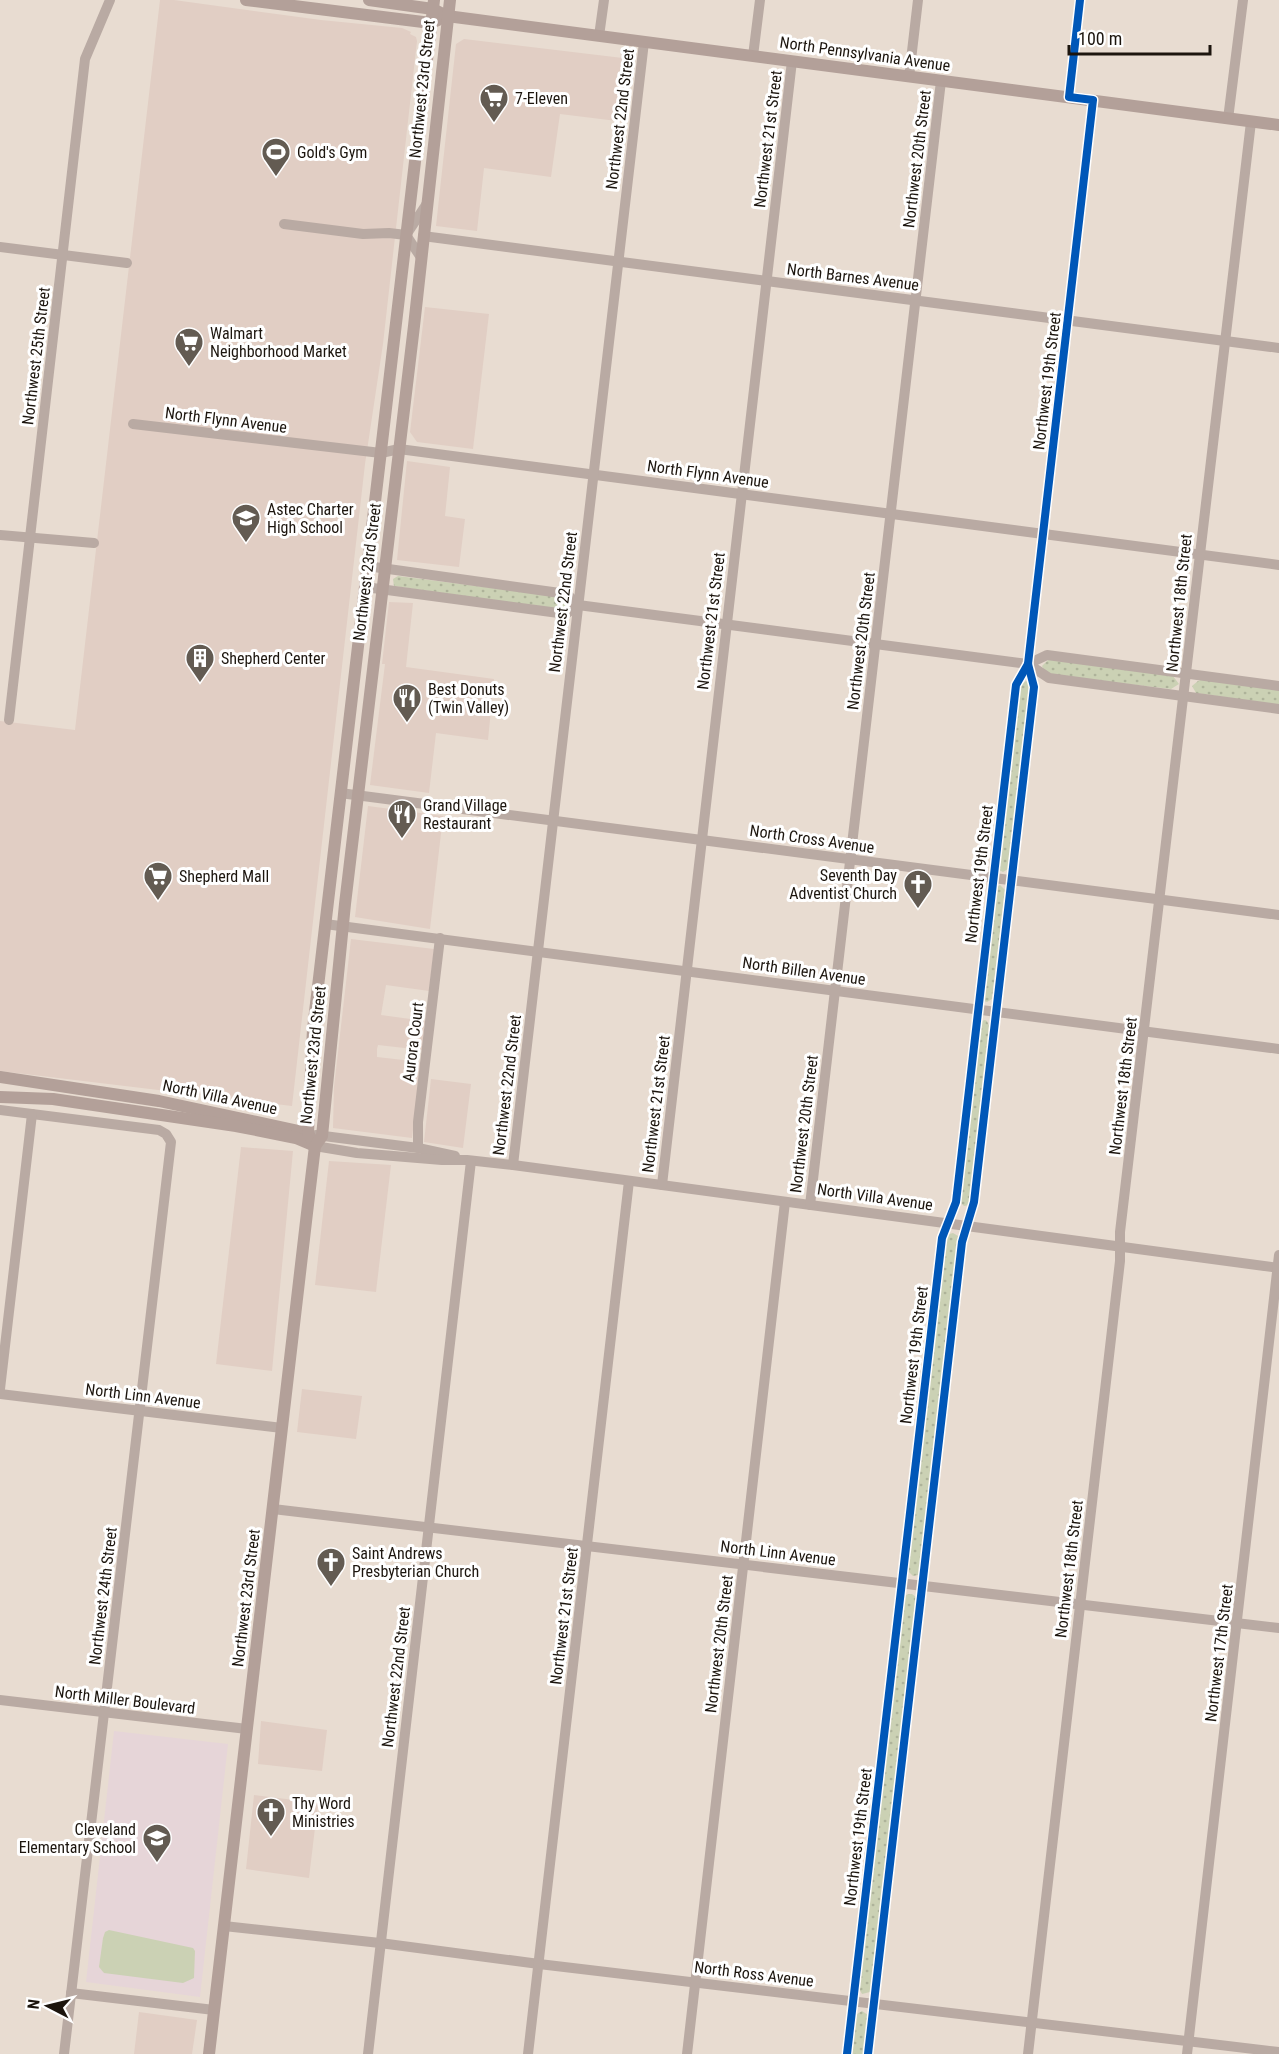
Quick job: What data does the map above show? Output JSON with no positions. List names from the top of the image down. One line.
{"streets":{"main road":["North Pennsylvania Avenue","Northwest 23rd Street","North Villa Avenue"],"street":["Northwest 22nd Street","Northwest 21st Street","Northwest 20th Street","North Barnes Avenue","Northwest 25th Street","Northwest 19th Street","North Flynn Avenue","Northwest 18th Street","North Cross Avenue","North Billen Avenue","Aurora Court","North Linn Avenue","Northwest 24th Street","Northwest 17th Street","North Miller Boulevard","North Ross Avenue"]},"crossings":[["North Pennsylvania Avenue","Northwest 23rd Street"],["North Pennsylvania Avenue","Northwest 22nd Street"],["North Pennsylvania Avenue","Northwest 21st Street"],["North Pennsylvania Avenue","Northwest 20th Street"],["North Pennsylvania Avenue","Northwest 19th Street"],["North Pennsylvania Avenue","Northwest 18th Street"],["Northwest 23rd Street","North Barnes Avenue"],["Northwest 23rd Street","North Flynn Avenue"],["Northwest 23rd Street","North Cross Avenue"],["Northwest 23rd Street","North Billen Avenue"],["Northwest 23rd Street","North Villa Avenue"],["Northwest 23rd Street","North Linn Avenue"],["Northwest 23rd Street","North Miller Boulevard"],["Northwest 23rd Street","North Ross Avenue"],["Northwest 22nd Street","North Barnes Avenue"],["Northwest 22nd Street","North Flynn Avenue"],["Northwest 22nd Street","North Cross Avenue"],["Northwest 22nd Street","North Billen Avenue"],["Northwest 22nd Street","North Villa Avenue"],["Northwest 22nd Street","North Linn Avenue"],["Northwest 22nd Street","North Ross Avenue"],["Northwest 21st Street","North Barnes Avenue"],["Northwest 21st Street","North Flynn Avenue"],["Northwest 21st Street","North Cross Avenue"],["Northwest 21st Street","North Billen Avenue"],["Northwest 21st Street","North Villa Avenue"],["Northwest 21st Street","North Linn Avenue"],["Northwest 21st Street","North Ross Avenue"],["Northwest 20th Street","North Barnes Avenue"],["Northwest 20th Street","North Flynn Avenue"],["Northwest 20th Street","North Cross Avenue"],["Northwest 20th Street","North Billen Avenue"],["Northwest 20th Street","North Villa Avenue"],["Northwest 20th Street","North Linn Avenue"],["Northwest 20th Street","North Ross Avenue"],["North Barnes Avenue","Northwest 19th Street"],["North Barnes Avenue","Northwest 18th Street"],["Northwest 19th Street","North Flynn Avenue"],["Northwest 19th Street","North Cross Avenue"],["Northwest 19th Street","North Billen Avenue"],["Northwest 19th Street","North Villa Avenue"],["Northwest 19th Street","North Linn Avenue"],["Northwest 19th Street","North Ross Avenue"],["North Flynn Avenue","Northwest 18th Street"],["Northwest 18th Street","North Cross Avenue"],["Northwest 18th Street","North Billen Avenue"],["Northwest 18th Street","North Villa Avenue"],["Northwest 18th Street","North Linn Avenue"],["Northwest 18th Street","North Ross Avenue"],["North Billen Avenue","Aurora Court"],["Aurora Court","North Villa Avenue"],["North Villa Avenue","Northwest 17th Street"],["North Linn Avenue","Northwest 24th Street"],["North Linn Avenue","Northwest 17th Street"],["Northwest 24th Street","North Miller Boulevard"],["Northwest 17th Street","North Ross Avenue"]],"places":{"supermarket":["7-Eleven","Walmart Neighborhood Market","Shepherd Mall"],"sports":["Gold's Gym"],"school or university":["Astec Charter High School","Cleveland Elementary School"],"building":["Shepherd Center"],"restaurant":["Best Donuts (Twin Valley)","Grand Village Restaurant"],"church":["Seventh Day Adventist Church","Saint Andrews Presbyterian Church","Thy Word Ministries"]},"scale_bar":"100 m","north":"left"}
